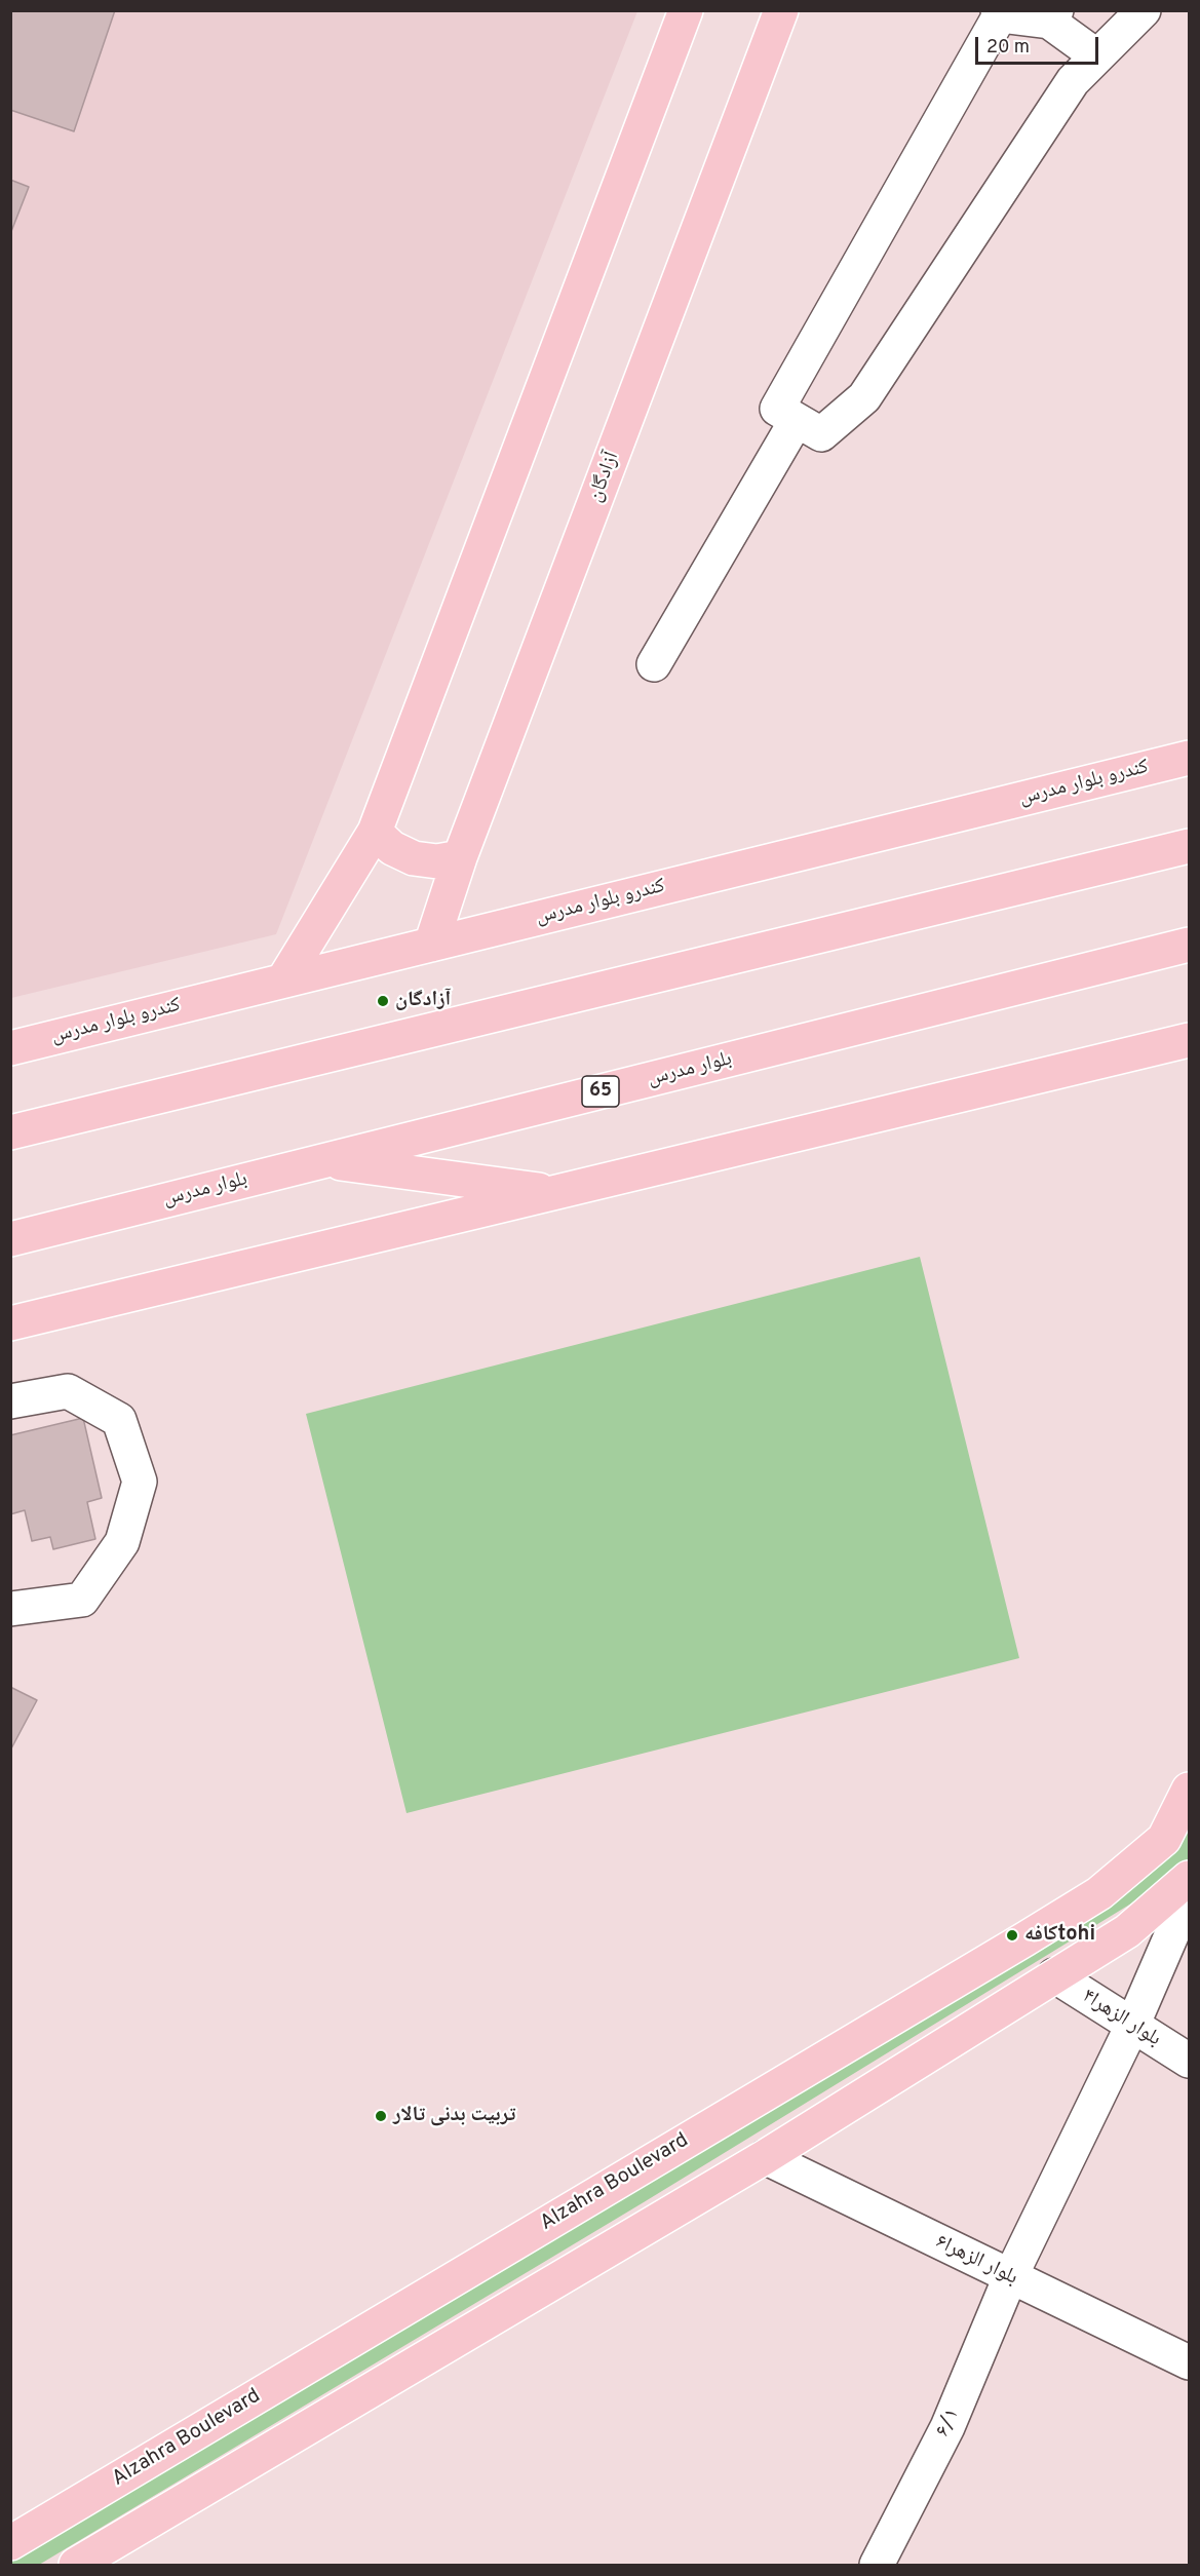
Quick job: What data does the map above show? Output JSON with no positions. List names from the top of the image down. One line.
{"streets":{"main road":["آزادگان","کندرو بلوار مدرس","بلوار مدرس","65","Alzahra Boulevard"],"street":["بلوار الزهرا۴","بلوار الزهرا۶","۶/۱"]},"crossings":[["آزادگان","کندرو بلوار مدرس"],["بلوار الزهرا۴","۶/۱"],["بلوار الزهرا۶","۶/۱"]],"places":["آزادگان","کافهtohi","تربیت بدنی تالار"],"scale_bar":"20 m"}
